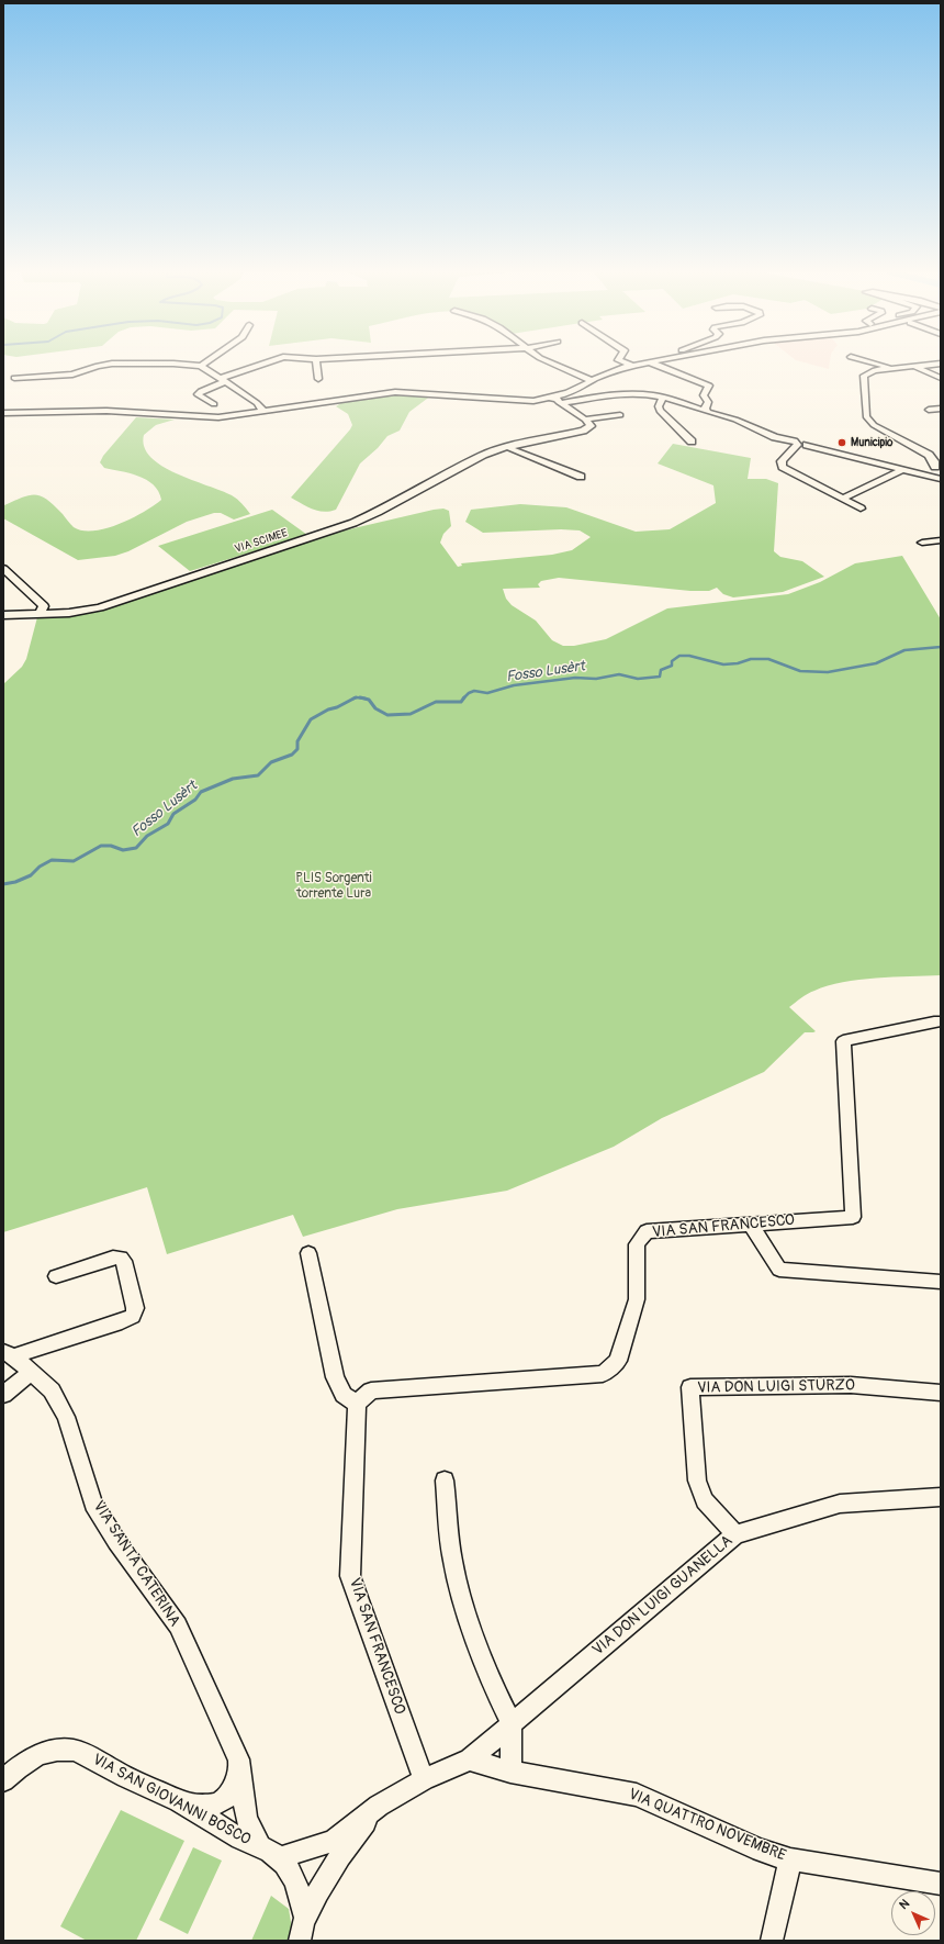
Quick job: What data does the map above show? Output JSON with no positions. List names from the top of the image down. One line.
{"streets":{"street":["VIA SCIMEE","VIA SAN FRANCESCO","VIA DON LUIGI STURZO","VIA SANTA CATERINA","VIA DON LUIGI GUANELLA","VIA SAN GIOVANNI BOSCO","VIA QUATTRO NOVEMBRE"]},"crossings":[["VIA DON LUIGI STURZO","VIA DON LUIGI GUANELLA"],["VIA SANTA CATERINA","VIA SAN GIOVANNI BOSCO"],["VIA DON LUIGI GUANELLA","VIA QUATTRO NOVEMBRE"]],"water":["Fosso Lusèrt"],"parks":["PLIS Sorgenti torrente Lura"],"places":["Municipio"],"north":"top left"}
